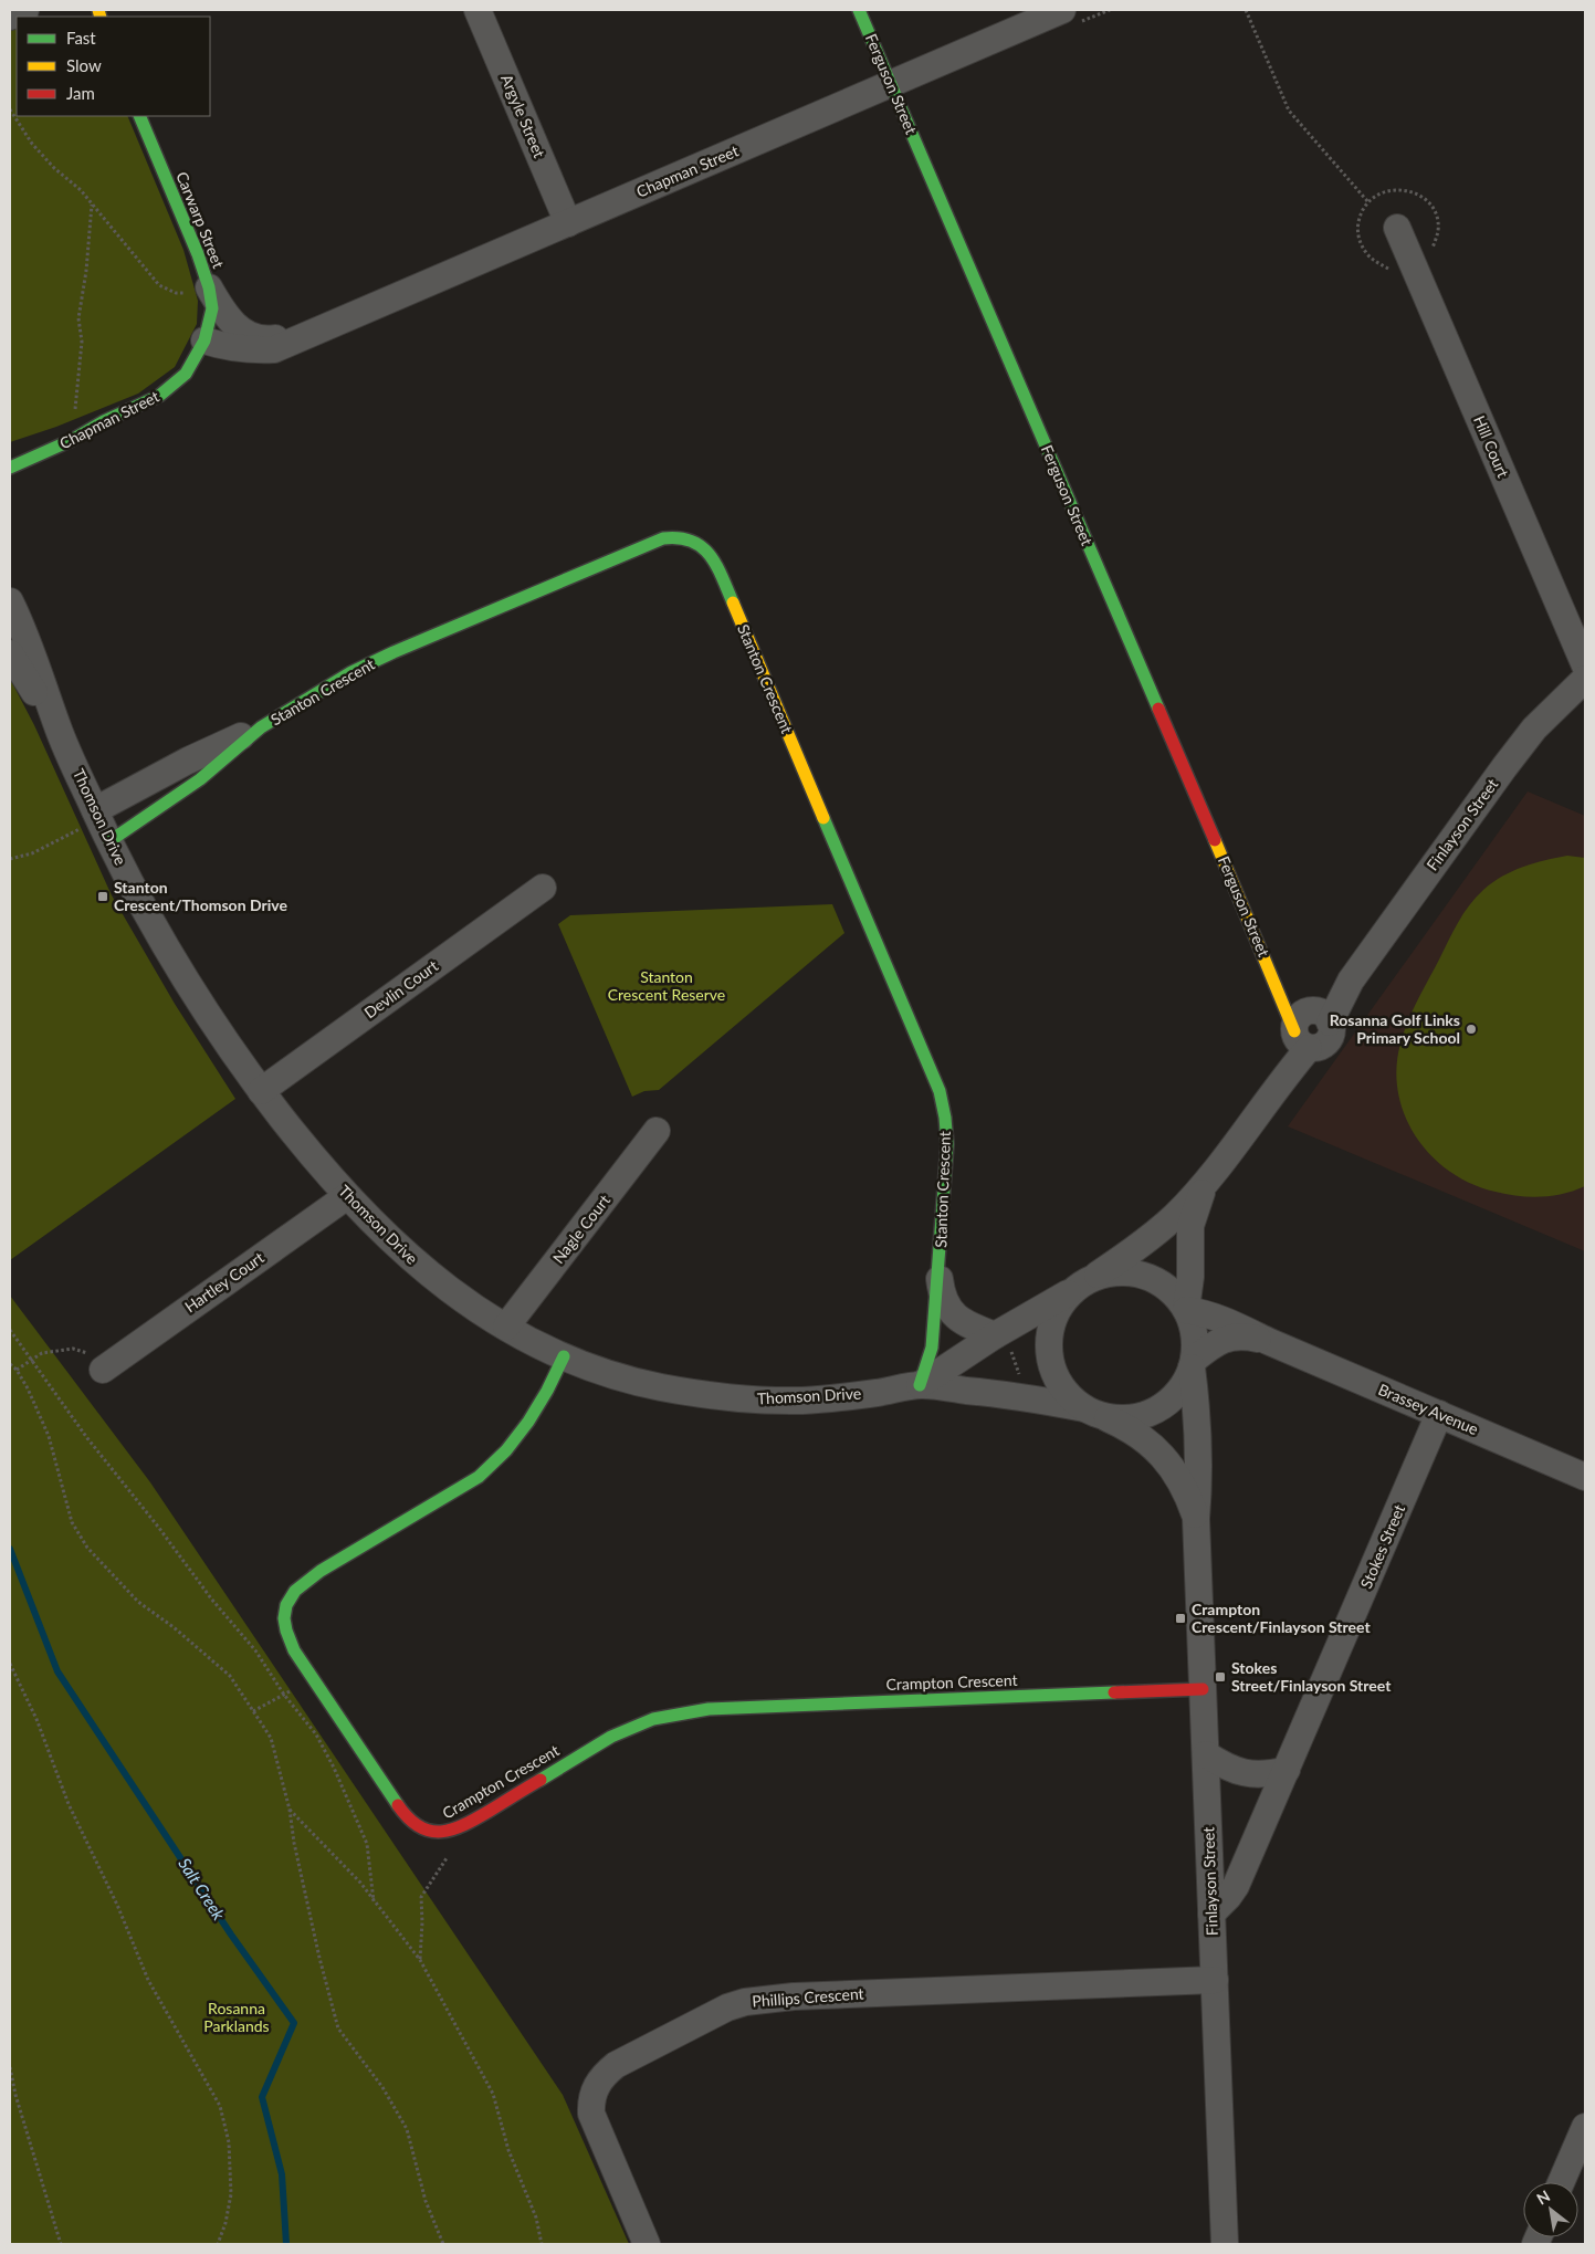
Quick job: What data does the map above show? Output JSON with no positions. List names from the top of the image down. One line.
{"streets":{"street":["Ferguson Street","Argyle Street","Chapman Street","Carwarp Street","Hill Court","Stanton Crescent","Thomson Drive","Finlayson Street","Devlin Court","Nagle Court","Hartley Court","Brassey Avenue","Stokes Street","Crampton Crescent","Phillips Crescent"]},"crossings":[["Ferguson Street","Chapman Street"],["Ferguson Street","Finlayson Street"],["Argyle Street","Chapman Street"],["Chapman Street","Carwarp Street"],["Stanton Crescent","Thomson Drive"],["Thomson Drive","Finlayson Street"],["Thomson Drive","Devlin Court"],["Thomson Drive","Nagle Court"],["Thomson Drive","Hartley Court"],["Thomson Drive","Brassey Avenue"],["Thomson Drive","Crampton Crescent"],["Finlayson Street","Brassey Avenue"],["Finlayson Street","Stokes Street"],["Finlayson Street","Crampton Crescent"],["Finlayson Street","Phillips Crescent"],["Brassey Avenue","Stokes Street"]],"water":["Salt Creek"],"parks":["Stanton Crescent Reserve","Rosanna Parklands"],"places":{"transit":["Stanton Crescent/Thomson Drive","Crampton Crescent/Finlayson Street","Stokes Street/Finlayson Street"],"other":["Rosanna Golf Links Primary School"]},"legend":["Fast","Slow","Jam"],"north":"top left"}
